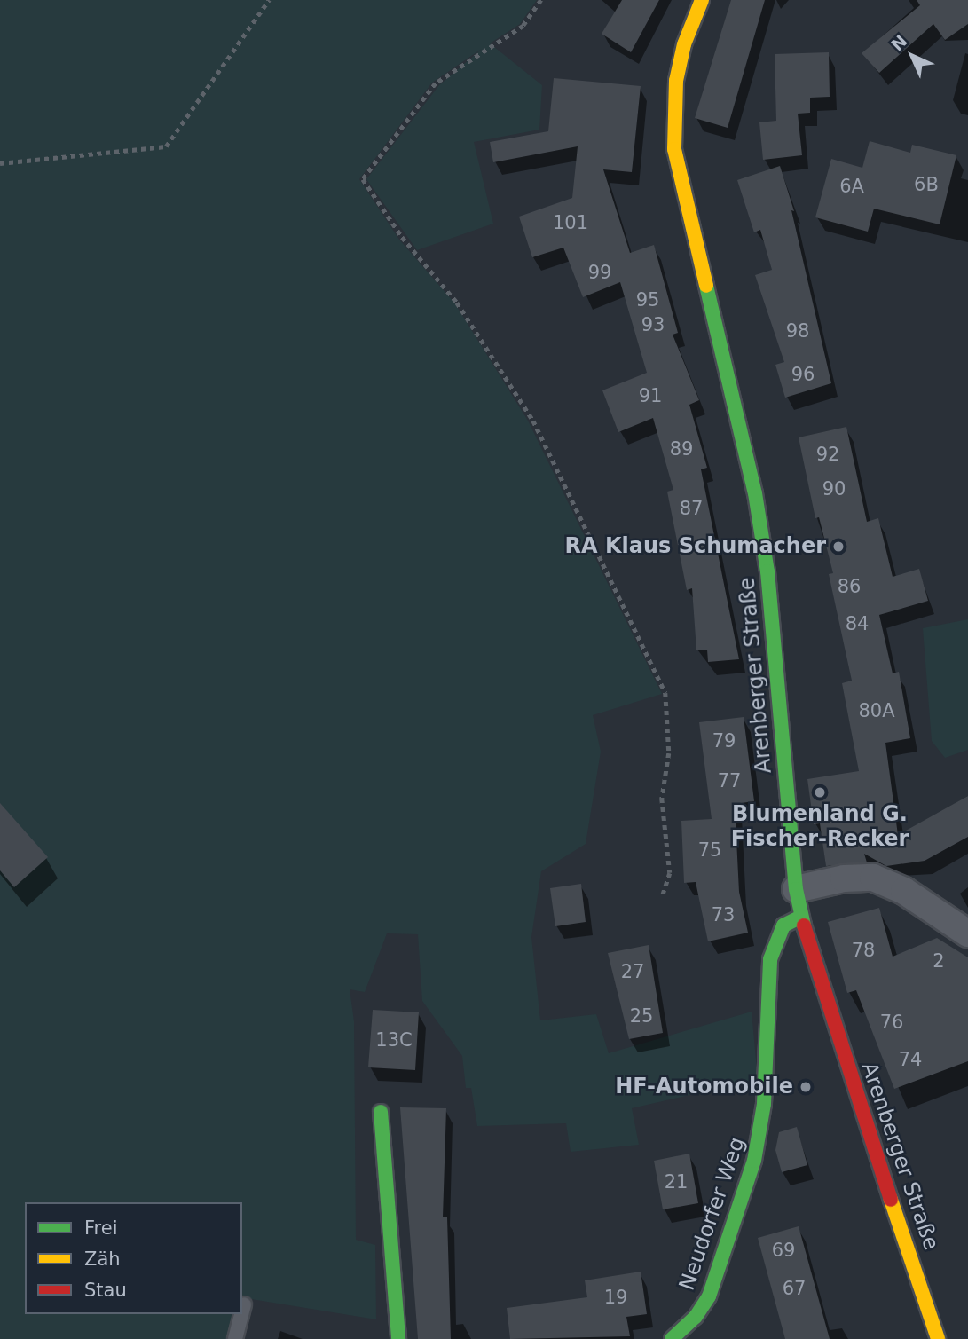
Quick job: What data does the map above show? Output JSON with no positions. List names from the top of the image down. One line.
{"streets":{"main road":["Arenberger Straße","Neudorfer Weg"]},"crossings":[["Arenberger Straße","Neudorfer Weg"]],"places":["RA Klaus Schumacher","Blumenland G. Fischer-Recker","HF-Automobile"],"house_numbers":["6B","6A","101","99","95","93","98","96","91","89","92","90","87","86","84","80A","79","77","75","73","78","2","27","25","76","13C","74","21","69","67","19"],"legend":["Frei","Zäh","Stau"],"north":"top left"}
